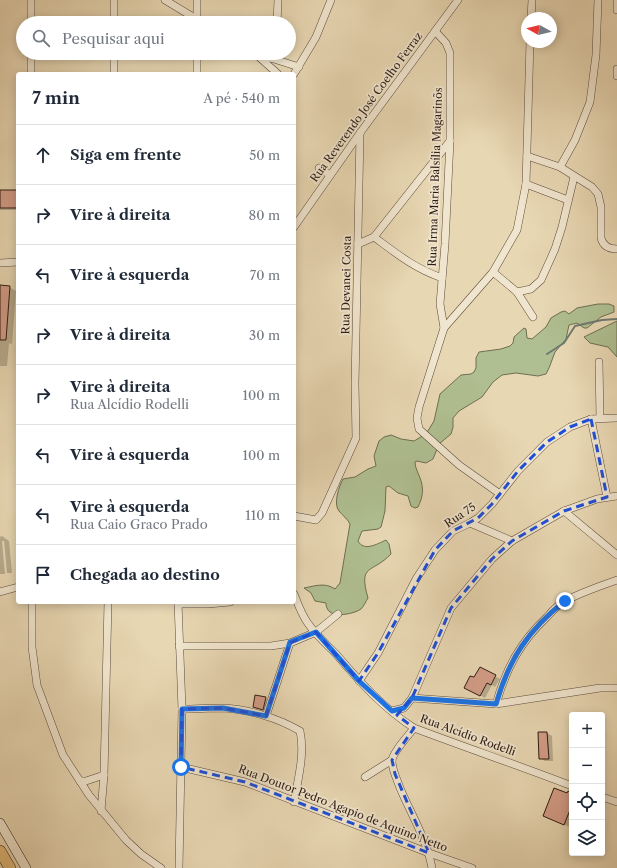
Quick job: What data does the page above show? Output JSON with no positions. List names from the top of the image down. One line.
{"streets":{"street":["Rua Reverendo José Coelho Ferraz","Rua Irma Maria Balsília Magarinõs","Rua Devanei Costa","Rua 75","Rua Alcídio Rodelli","Rua Doutor Pedro Agapio de Aquino Netto"]},"crossings":[["Rua Reverendo José Coelho Ferraz","Rua Irma Maria Balsília Magarinõs"],["Rua Reverendo José Coelho Ferraz","Rua Devanei Costa"],["Rua 75","Rua Alcídio Rodelli"]],"north":"left","page":{"search":"Pesquisar aqui","heading":["7 min","A pé · 540 m"],"list":[["Siga em frente","50 m"],["Vire à direita","80 m"],["Vire à esquerda","70 m"],["Vire à direita","30 m"],["Vire à direita","Rua Alcídio Rodelli","100 m"],["Vire à esquerda","100 m"],["Vire à esquerda","Rua Caio Graco Prado","110 m"],"Chegada ao destino"],"map_buttons":["+","−"]}}
